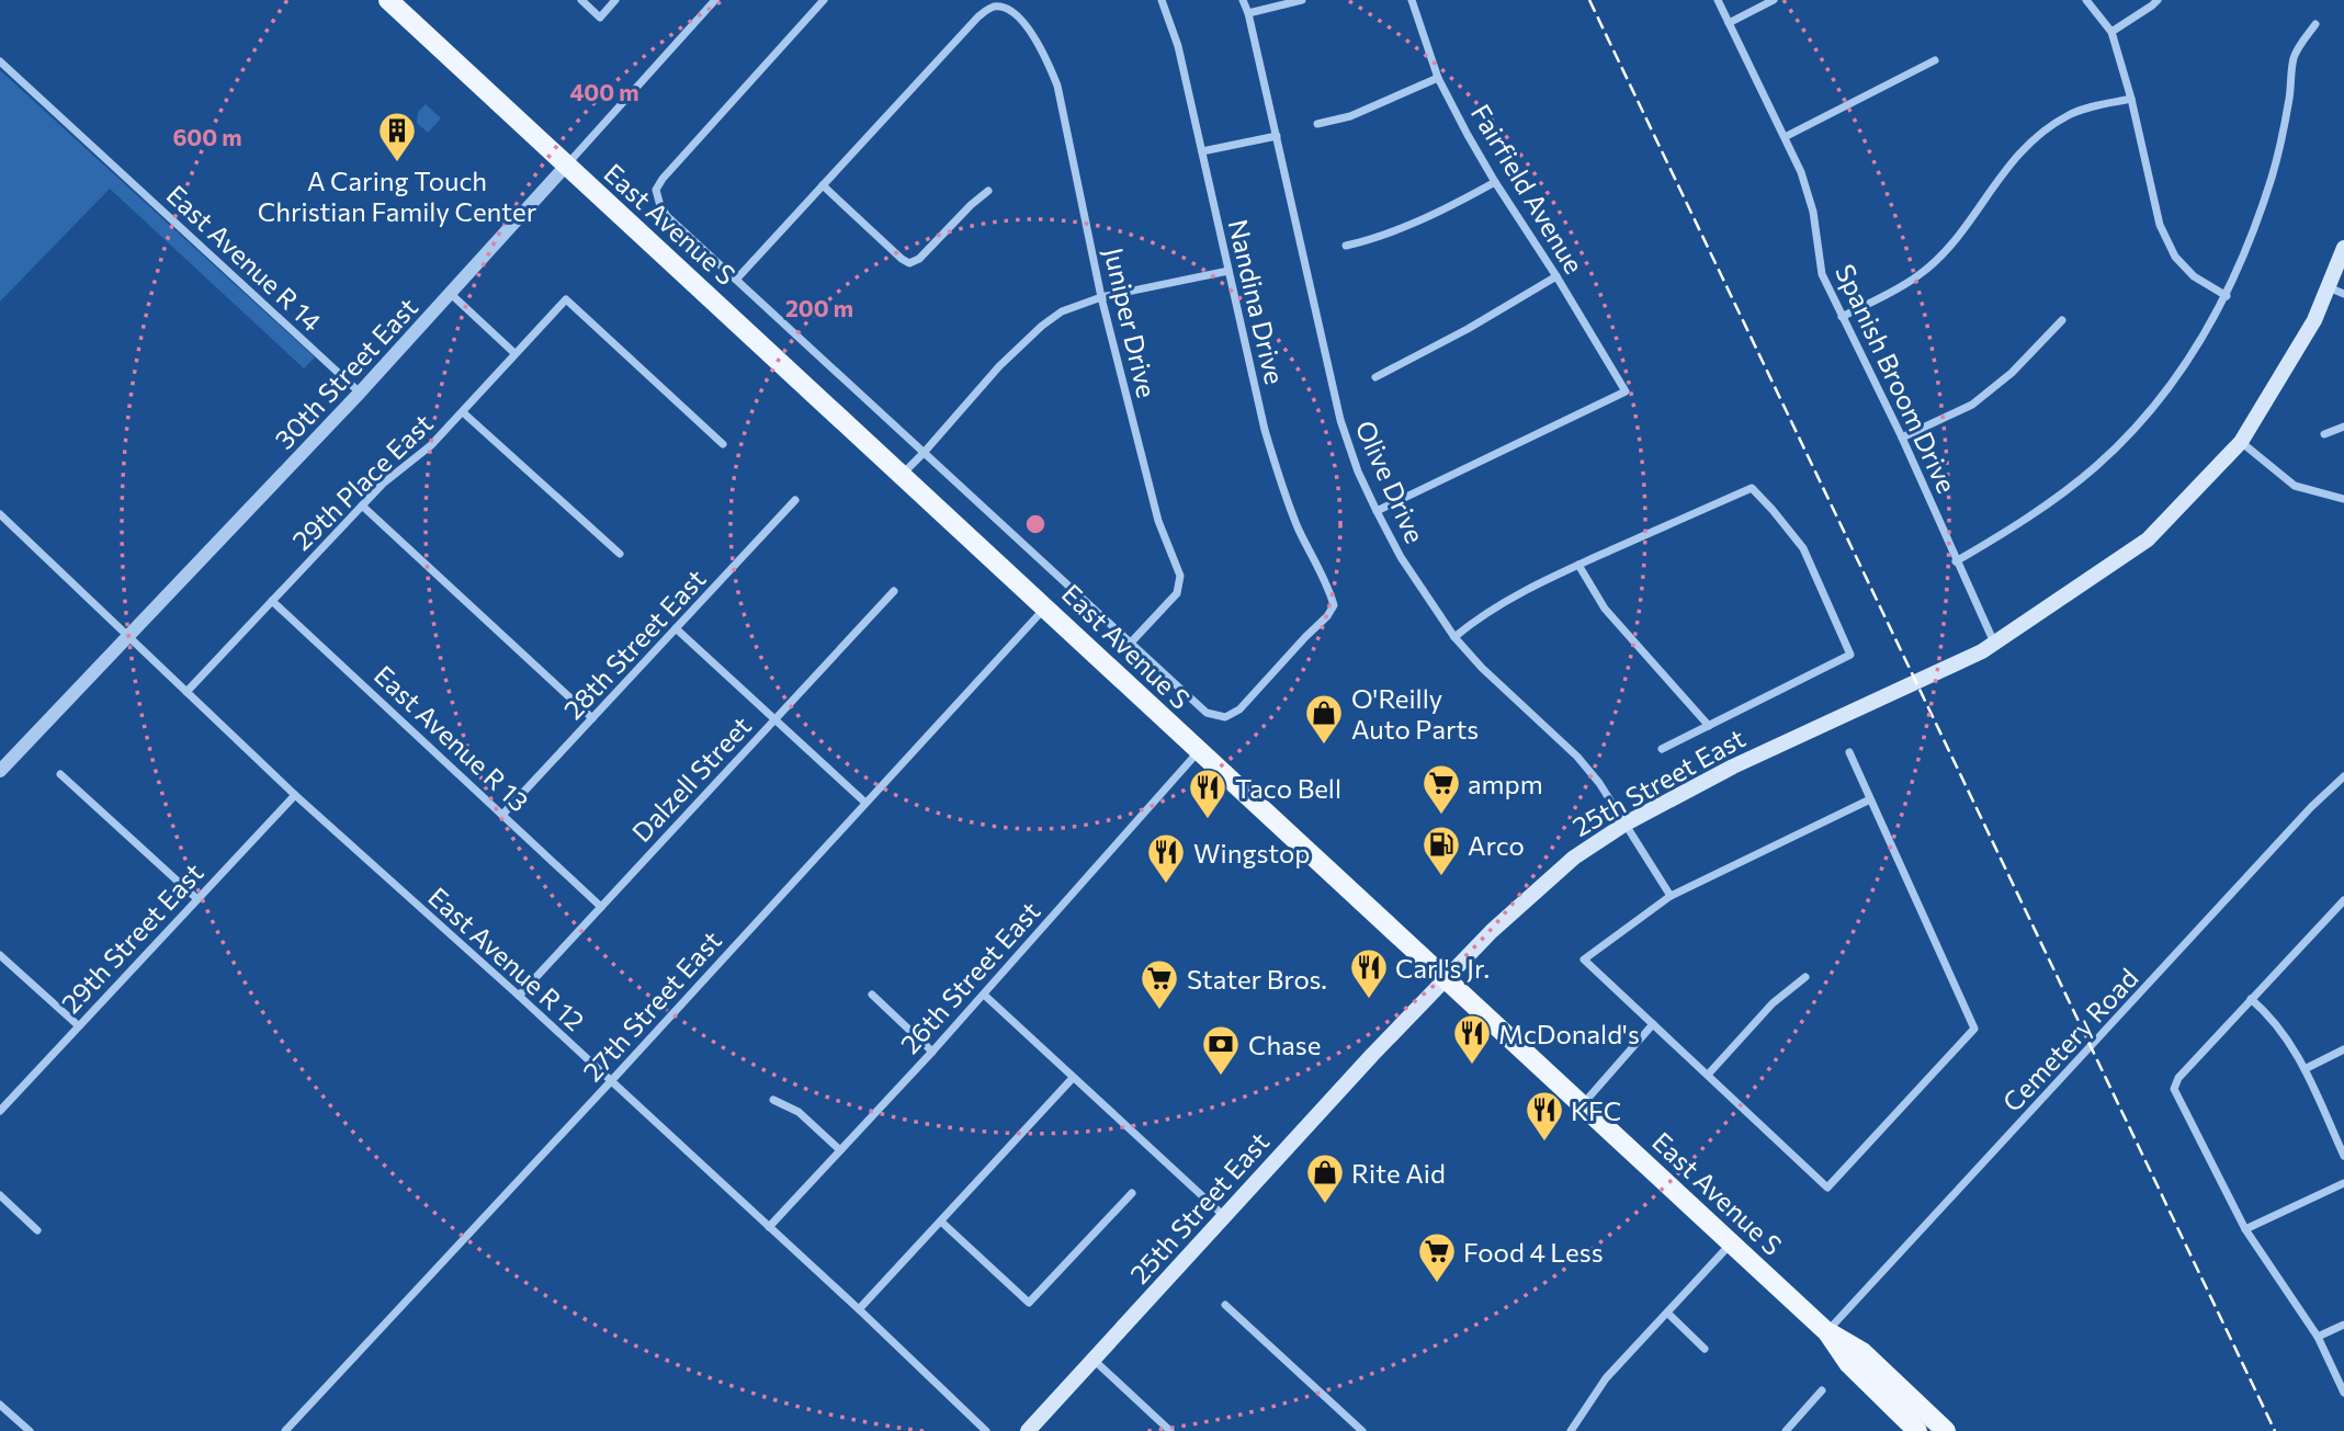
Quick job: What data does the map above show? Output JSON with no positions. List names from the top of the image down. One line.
{"streets":{"main road":["East Avenue S","25th Street East"],"street":["Fairfield Avenue","East Avenue R 14","Nandina Drive","Juniper Drive","30th Street East","Spanish Broom Drive","29th Place East","Olive Drive","28th Street East","East Avenue R 13","Dalzell Street","29th Street East","East Avenue R 12","26th Street East","27th Street East","Cemetery Road"]},"crossings":[["Fairfield Avenue","Olive Drive"],["East Avenue S","Nandina Drive"],["East Avenue S","Juniper Drive"],["East Avenue S","30th Street East"],["East Avenue S","25th Street East"],["East Avenue S","26th Street East"],["East Avenue S","27th Street East"],["East Avenue S","Cemetery Road"],["East Avenue R 14","30th Street East"],["30th Street East","East Avenue R 12"],["Spanish Broom Drive","25th Street East"],["29th Place East","East Avenue R 13"],["29th Place East","East Avenue R 12"],["Olive Drive","25th Street East"],["28th Street East","East Avenue R 13"],["East Avenue R 13","Dalzell Street"],["Dalzell Street","East Avenue R 12"],["29th Street East","East Avenue R 12"],["East Avenue R 12","26th Street East"],["East Avenue R 12","27th Street East"]],"places":{"building":["A Caring Touch Christian Family Center"],"shop":["O'Reilly Auto Parts","Rite Aid"],"supermarket":["ampm","Stater Bros.","Food 4 Less"],"restaurant":["Taco Bell","Wingstop","Carl's Jr.","McDonald's","KFC"],"fuel station":["Arco"],"bank":["Chase"]},"rings":["400 m","600 m","200 m"]}
